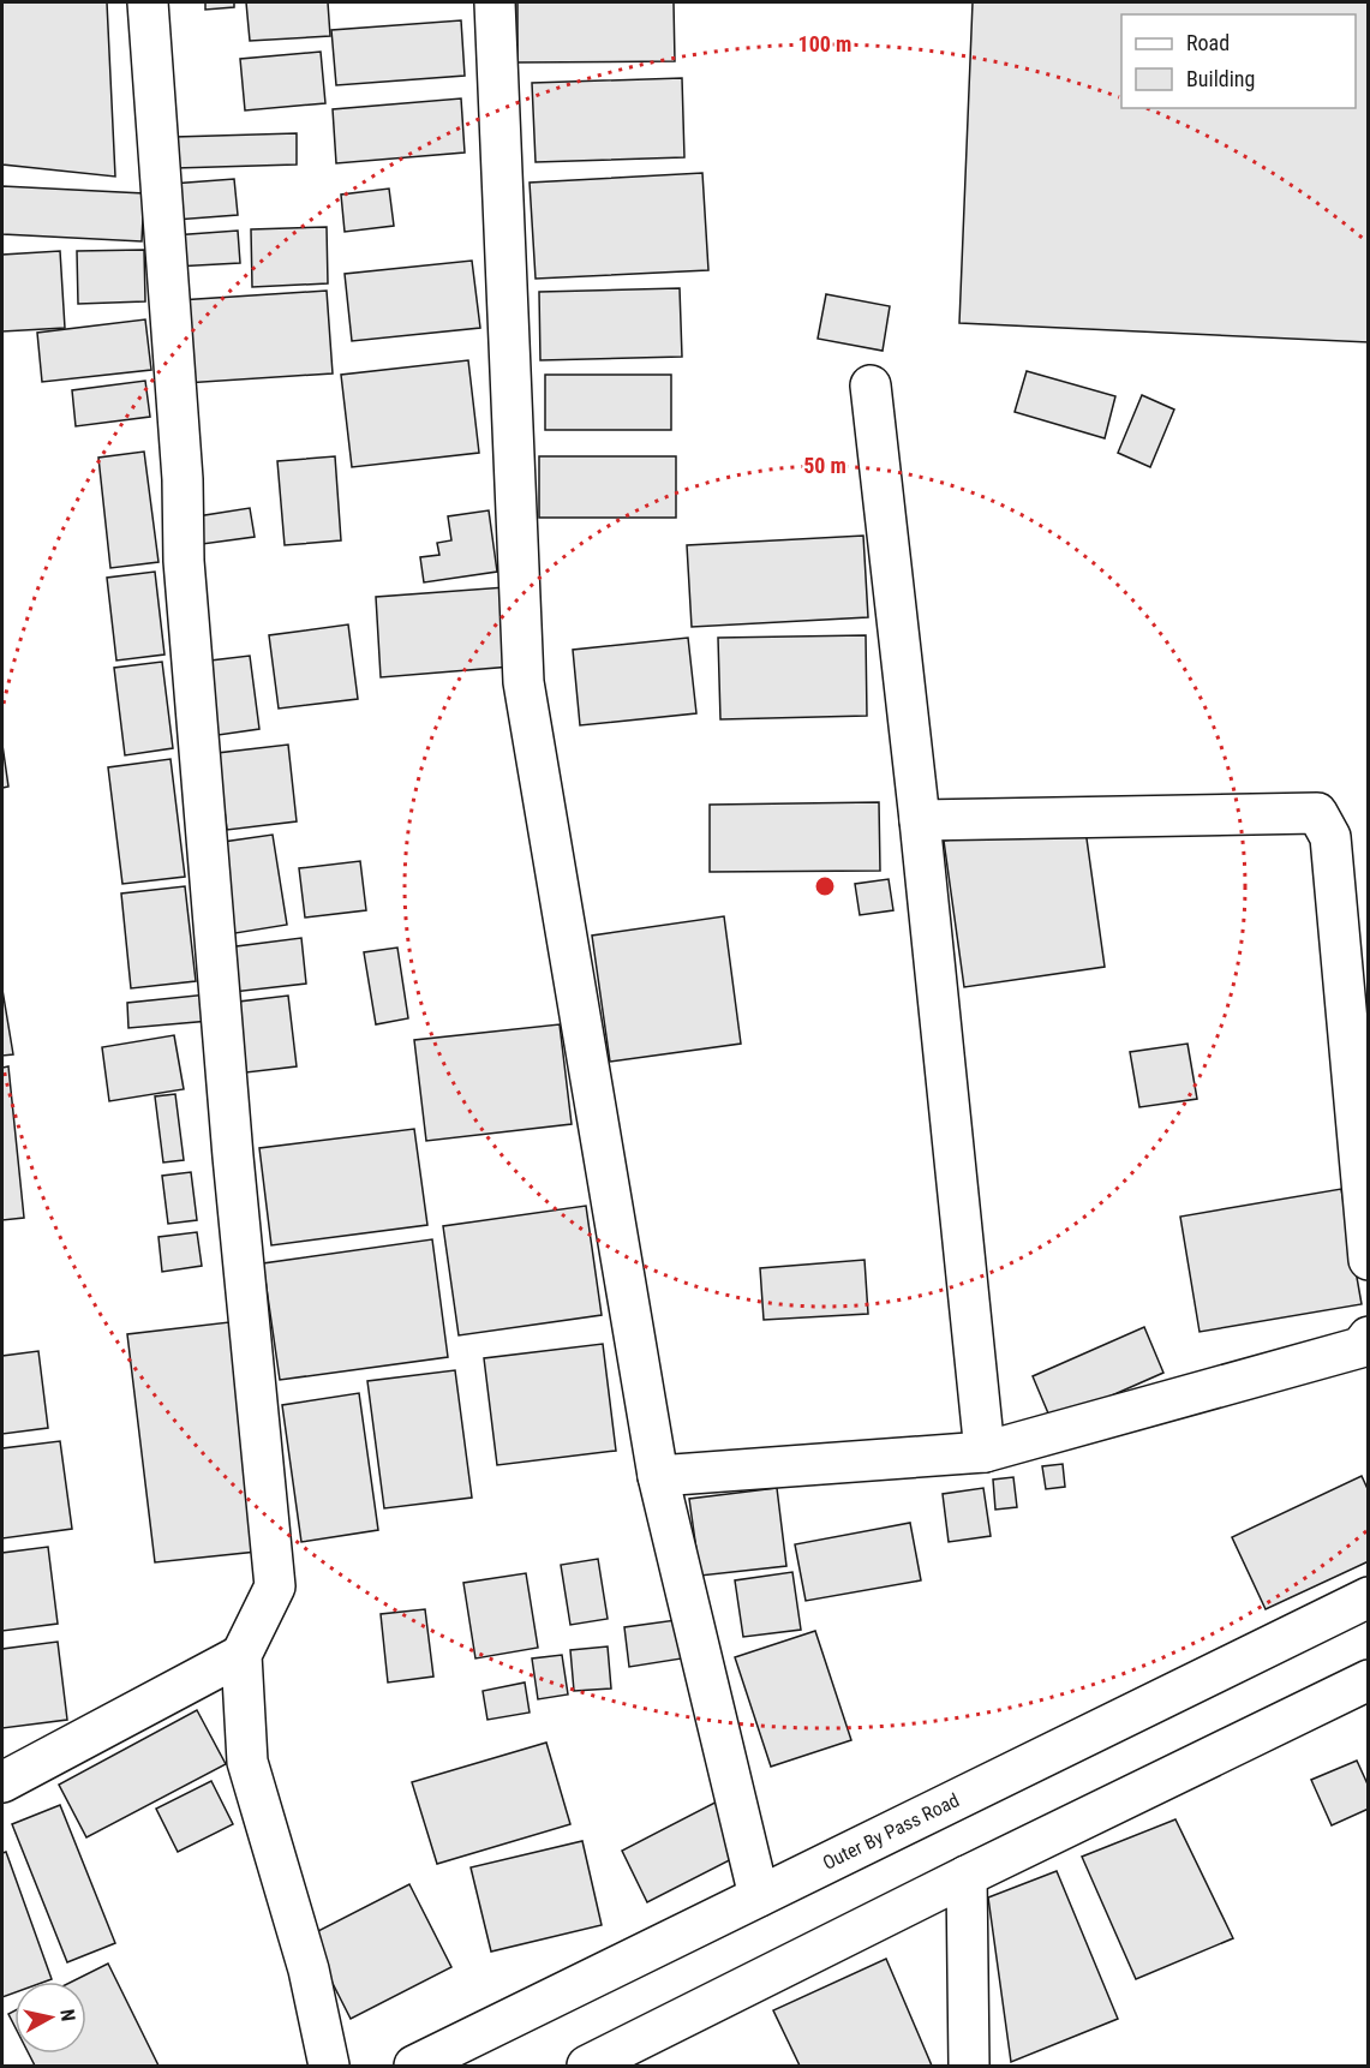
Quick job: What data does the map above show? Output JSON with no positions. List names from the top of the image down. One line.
{"streets":{"street":["Outer By Pass Road"]},"legend":["Road","Building"],"north":"right","rings":["100 m","50 m"]}
